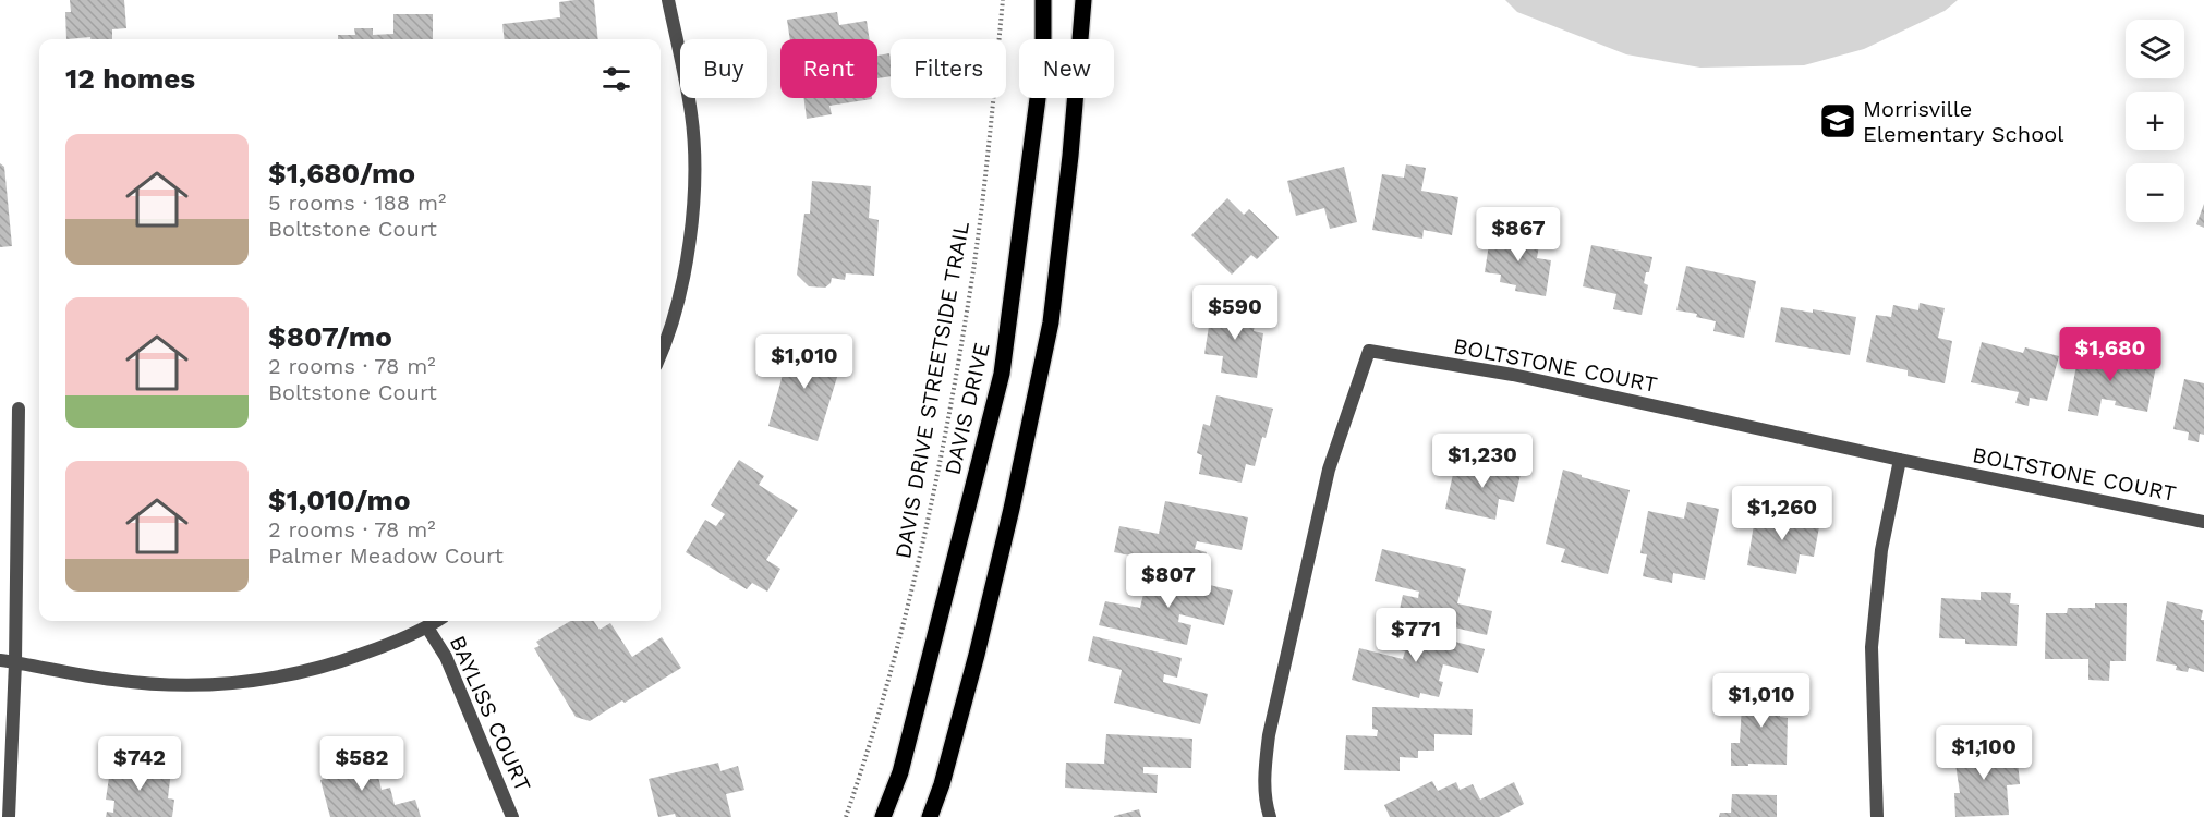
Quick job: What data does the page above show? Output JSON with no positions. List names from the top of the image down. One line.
{"streets":{"main road":["DAVIS DRIVE"],"street":["BOLTSTONE COURT","BAYLISS COURT"],"path":["DAVIS DRIVE STREETSIDE TRAIL"]},"places":{"school or university":["Morrisville Elementary School"]},"page":{"map_buttons":["+","−"],"chip":["Buy","Rent","Filters","New"],"heading":"12 homes","list":[{"name":"$1,680/mo","note":"5 rooms · 188 m² · Boltstone Court"},{"name":"$807/mo","note":"2 rooms · 78 m² · Boltstone Court"},{"name":"$1,010/mo","note":"2 rooms · 78 m² · Palmer Meadow Court"}],"price":["$867","$590","$1,680","$1,010","$1,230","$1,260","$807","$771","$1,010","$1,100","$742","$582"]}}
